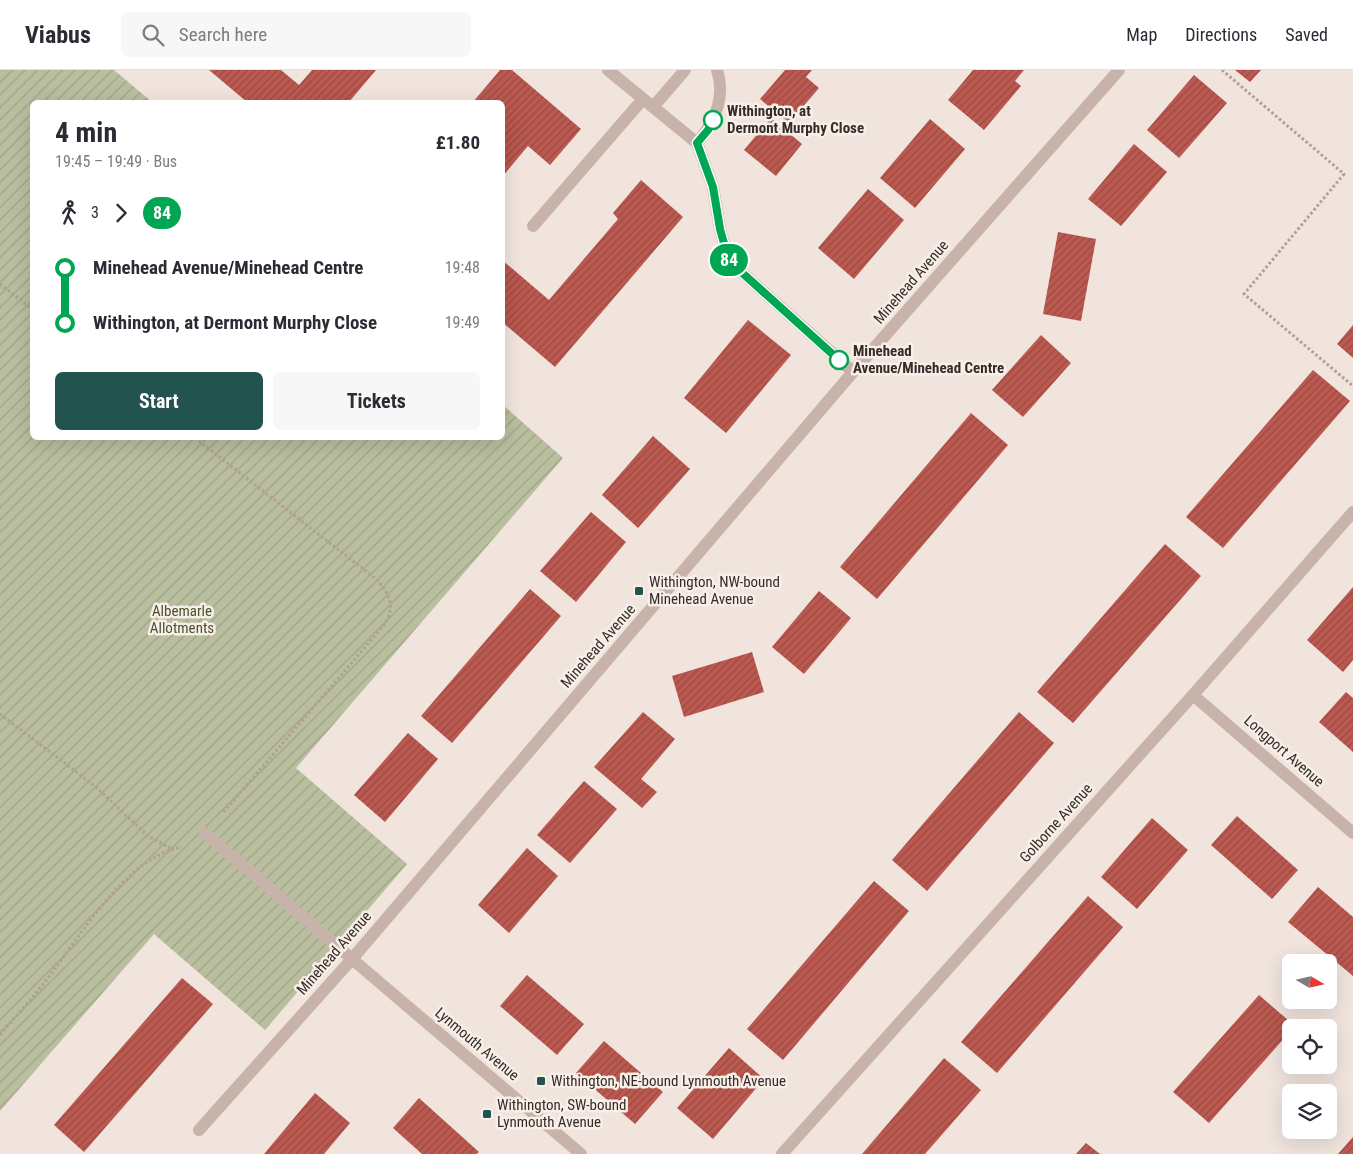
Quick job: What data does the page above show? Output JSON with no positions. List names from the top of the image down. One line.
{"streets":{"street":["Minehead Avenue","Longport Avenue","Golborne Avenue","Lynmouth Avenue"]},"crossings":[["Minehead Avenue","Lynmouth Avenue"],["Longport Avenue","Golborne Avenue"]],"parks":["Albemarle Allotments"],"places":{"other":["Withington, at Dermont Murphy Close","Minehead Avenue/Minehead Centre"],"transit":["Withington, NW-bound Minehead Avenue","Withington, NE-bound Lynmouth Avenue","Withington, SW-bound Lynmouth Avenue"]},"lines":["bus line 84"],"north":"right","page":{"header":"Viabus","search":"Search here","nav":["Map","Directions","Saved"],"on_map":"84","heading":["4 min","19:45 – 19:49 · Bus","£1.80"],"legs":["3","84"],"list":[{"name":"Minehead Avenue/Minehead Centre","value":"19:48"},{"name":"Withington, at Dermont Murphy Close","value":"19:49"}],"buttons":["Start","Tickets"]}}
